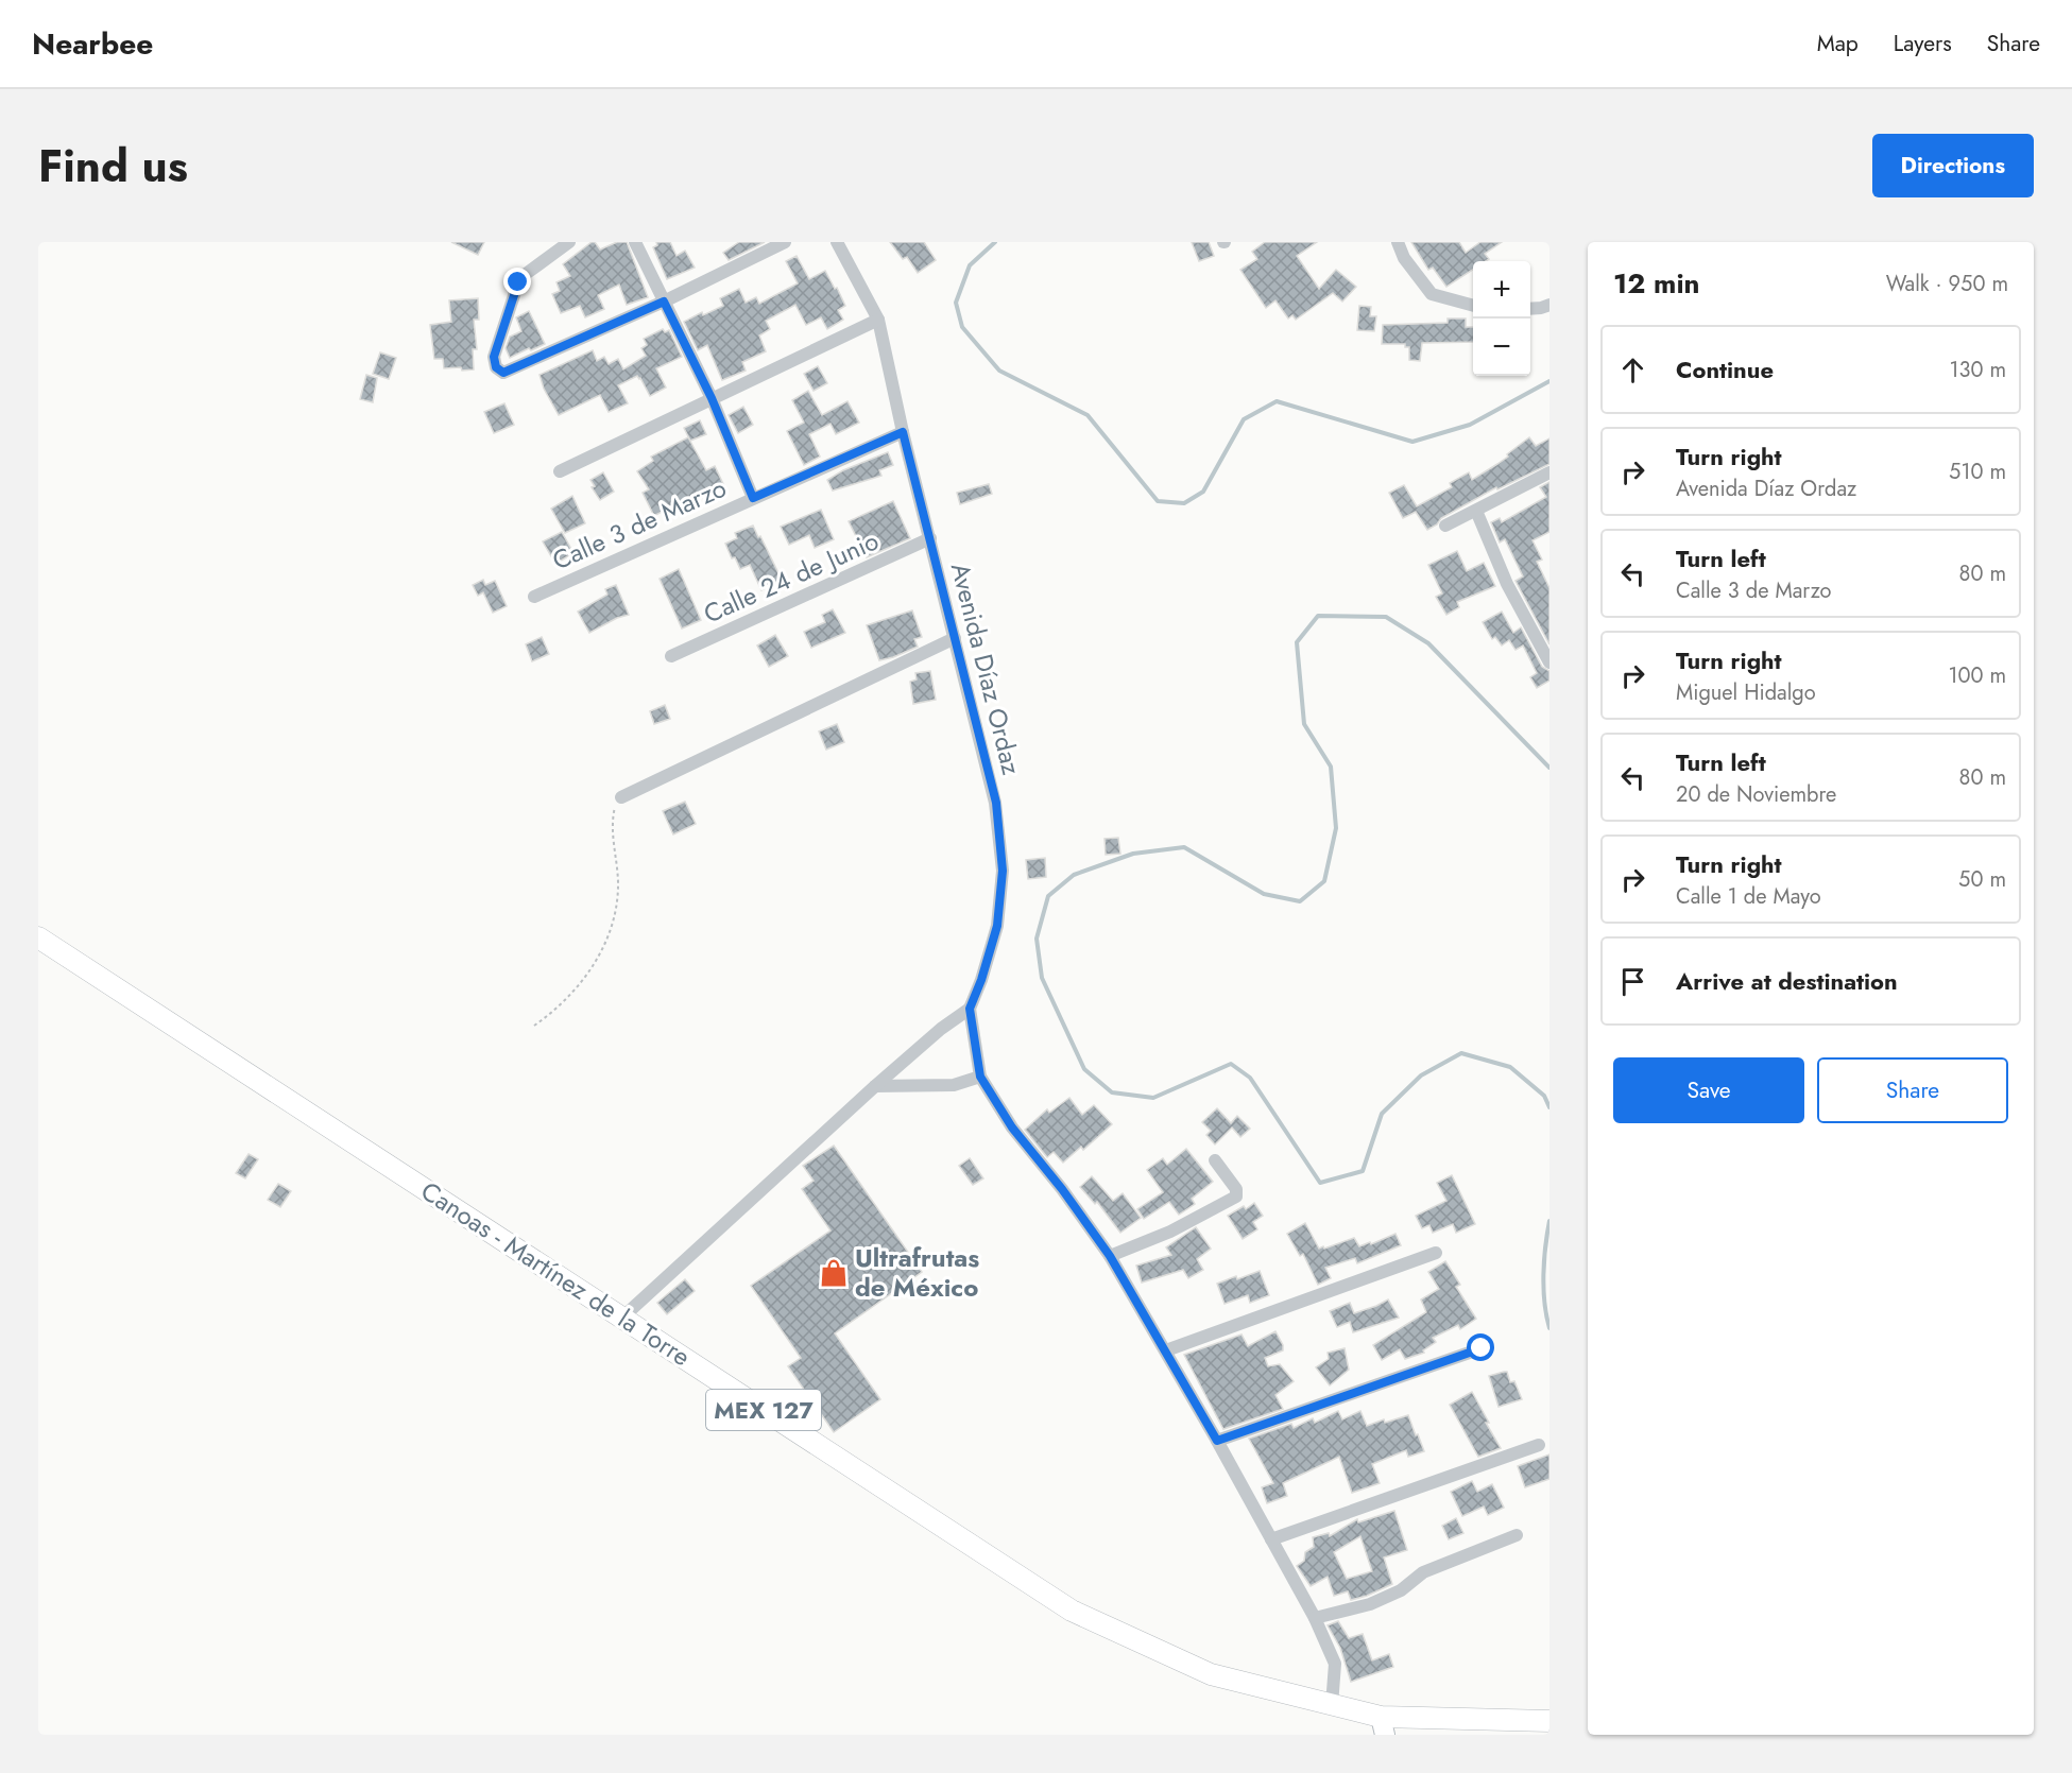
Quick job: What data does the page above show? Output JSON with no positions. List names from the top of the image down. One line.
{"streets":{"main road":["Canoas - Martínez de la Torre","MEX 127"],"street":["Calle 3 de Marzo","Calle 24 de Junio","Avenida Díaz Ordaz"]},"crossings":[["Calle 3 de Marzo","Avenida Díaz Ordaz"],["Calle 24 de Junio","Avenida Díaz Ordaz"]],"places":{"shop":["Ultrafrutas de México"]},"page":{"header":"Nearbee","nav":["Map","Layers","Share"],"title":"Find us","buttons":["Directions",["Save","Share"]],"heading":["12 min","Walk · 950 m"],"map_buttons":["+","−"],"list":[["Continue","130 m"],["Turn right","Avenida Díaz Ordaz","510 m"],["Turn left","Calle 3 de Marzo","80 m"],["Turn right","Miguel Hidalgo","100 m"],["Turn left","20 de Noviembre","80 m"],["Turn right","Calle 1 de Mayo","50 m"],"Arrive at destination"]}}
